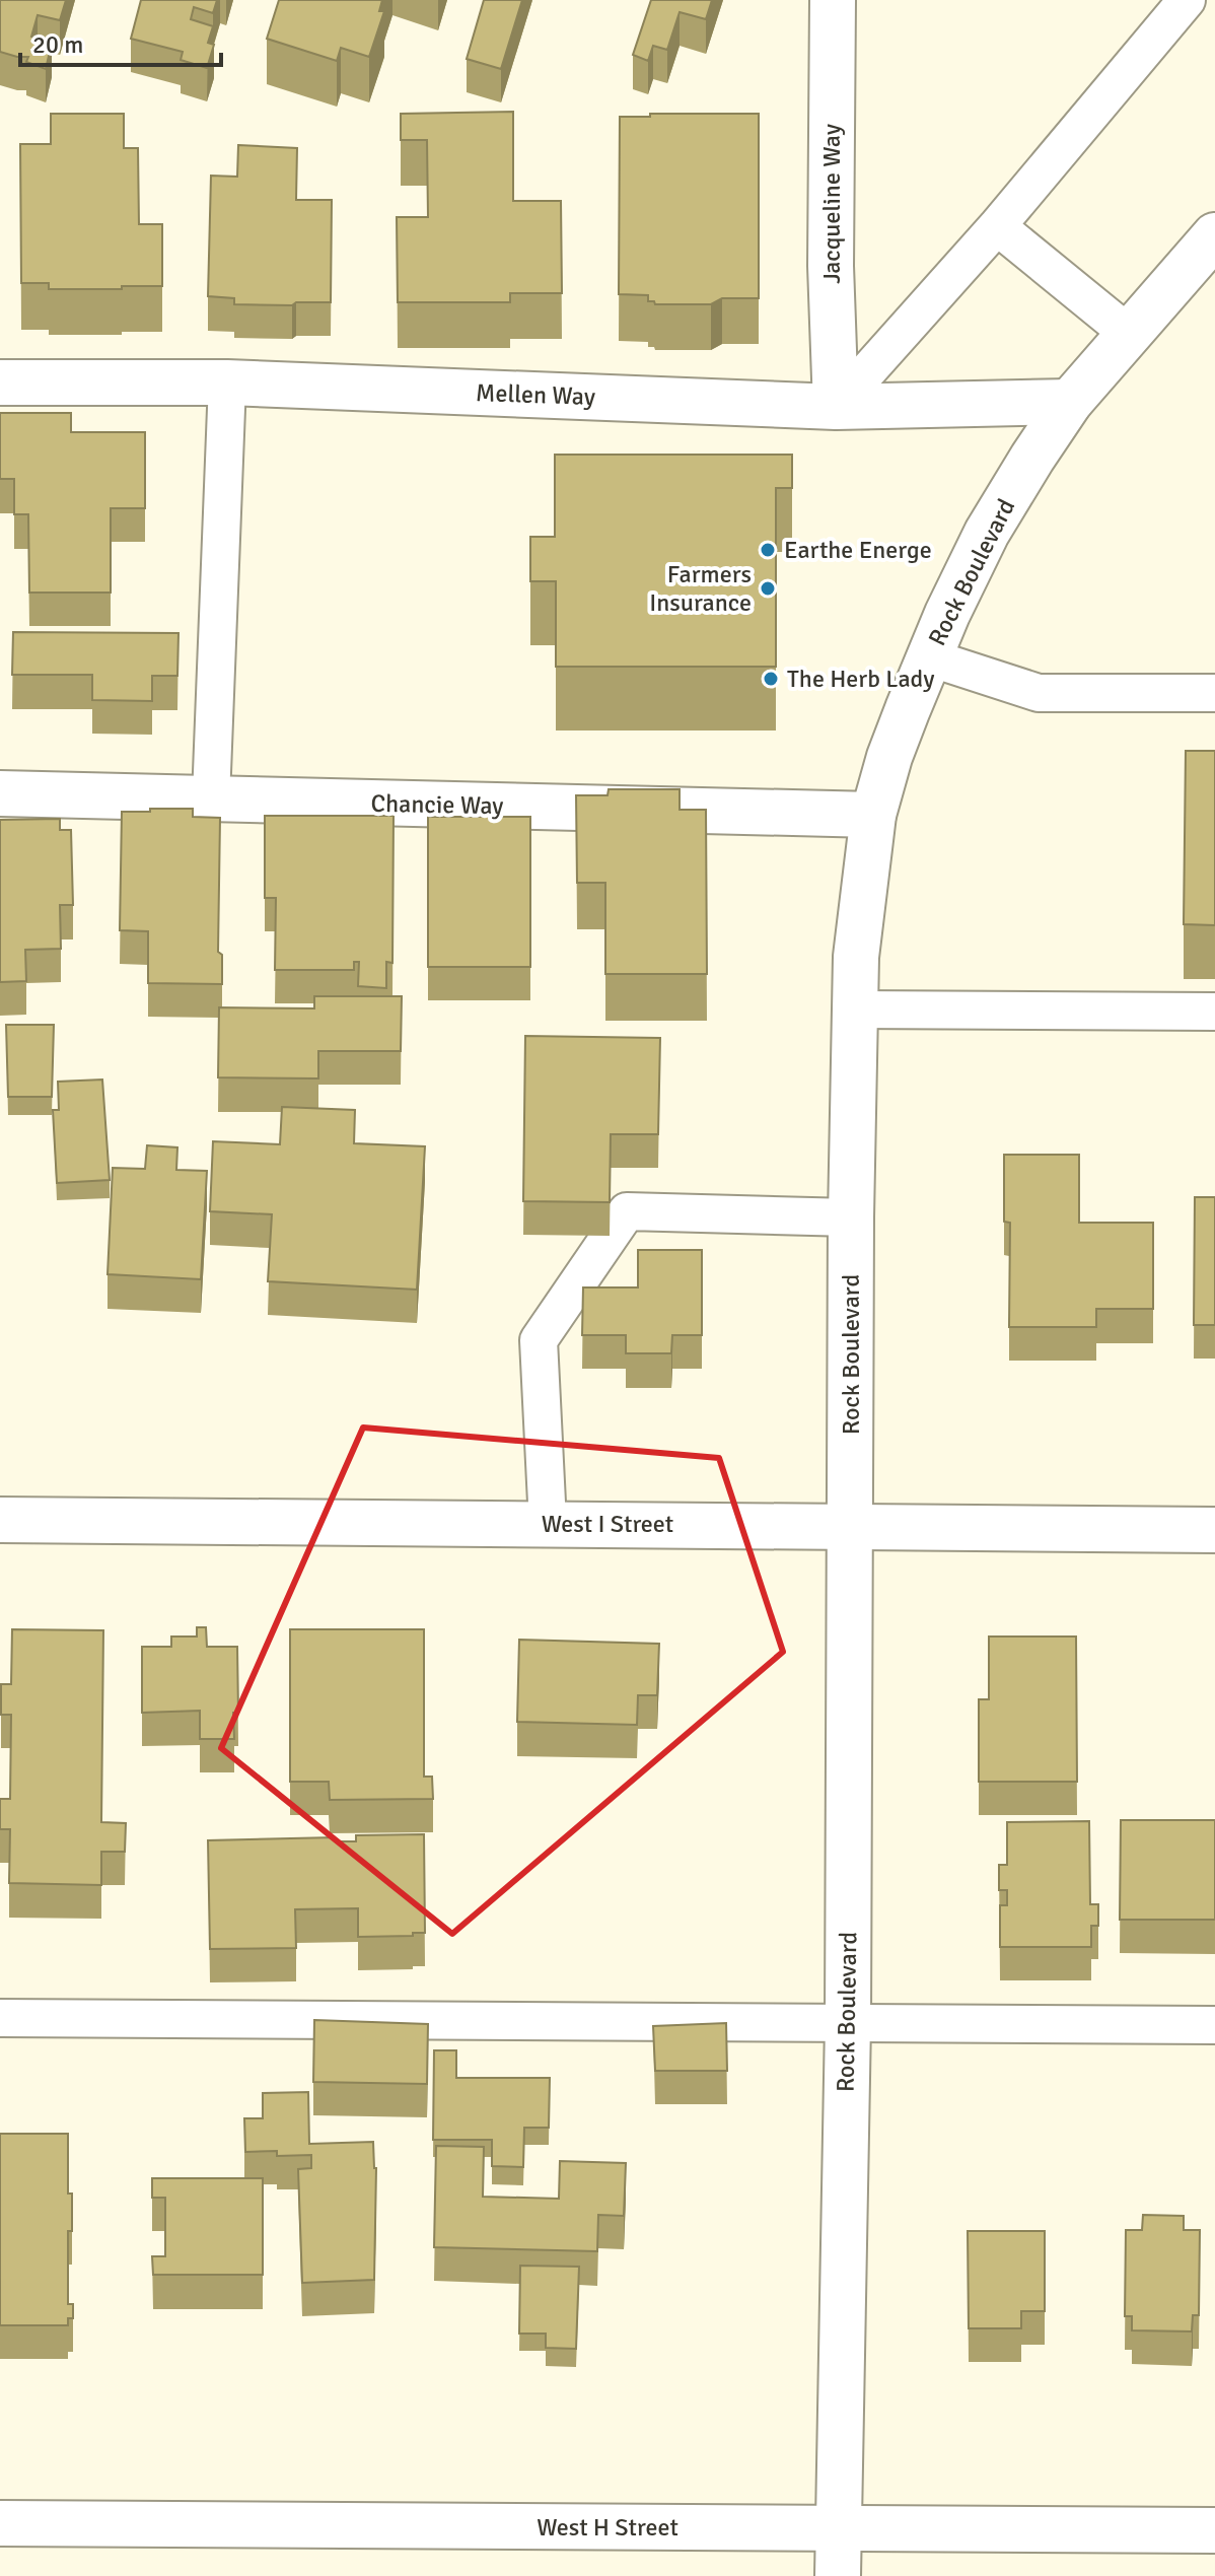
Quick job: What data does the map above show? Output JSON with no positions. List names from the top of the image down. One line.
{"streets":{"street":["Jacqueline Way","Mellen Way","Rock Boulevard","Chancie Way","West I Street","West H Street"]},"crossings":[["Jacqueline Way","Mellen Way"],["Mellen Way","Rock Boulevard"],["Rock Boulevard","Chancie Way"],["Rock Boulevard","West I Street"],["Rock Boulevard","West H Street"]],"places":["Earthe Energe","Farmers Insurance","The Herb Lady"],"scale_bar":"20 m"}
